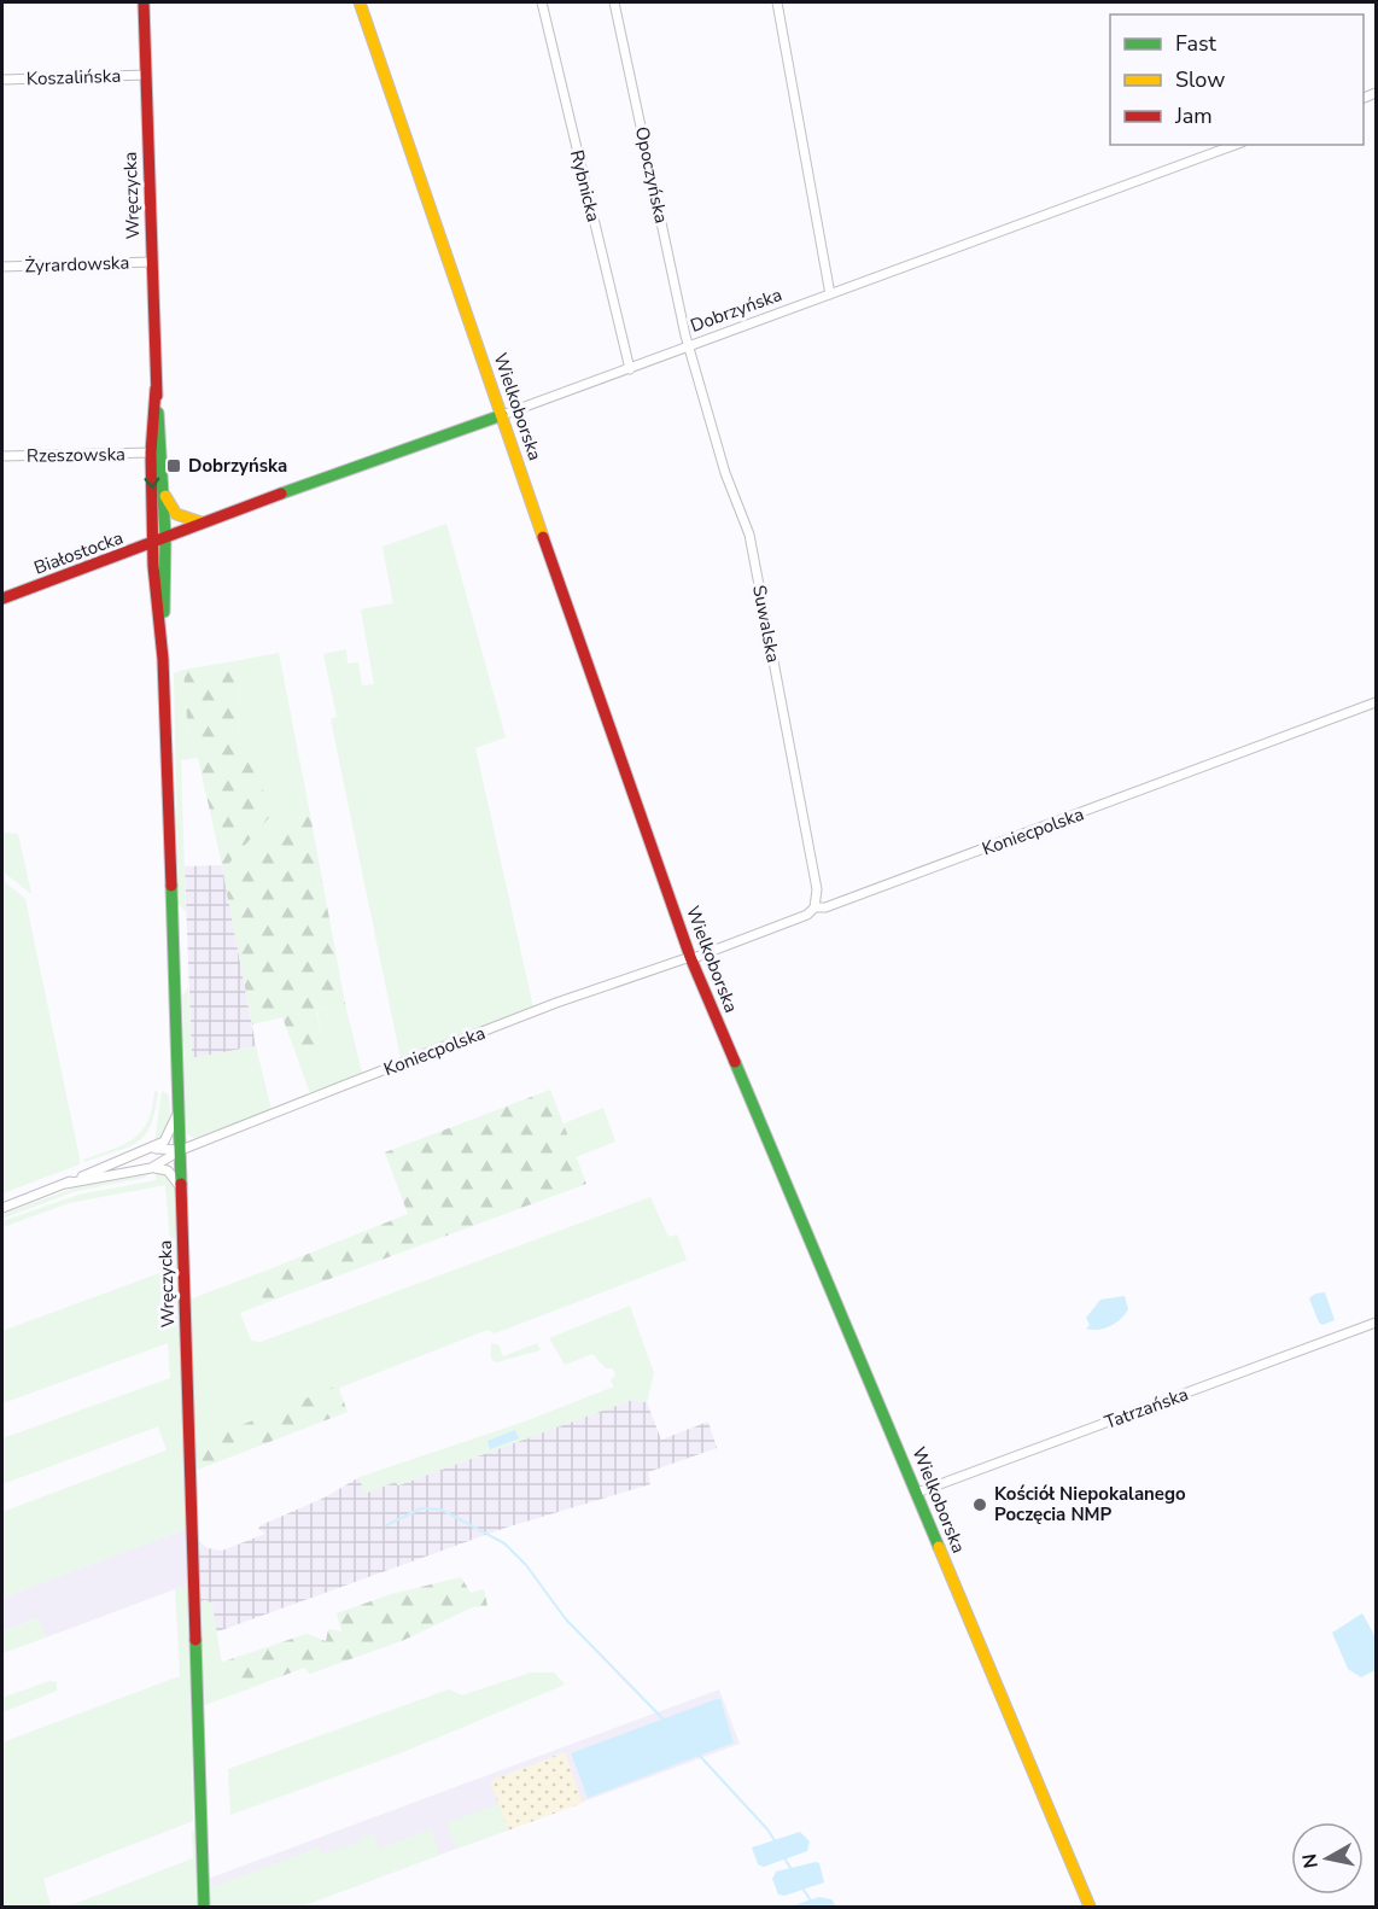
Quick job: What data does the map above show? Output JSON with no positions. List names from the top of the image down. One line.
{"streets":{"street":["Koszalińska","Opoczyńska","Rybnicka","Wręczycka","Żyrardowska","Dobrzyńska","Wielkoborska","Rzeszowska","Białostocka","Suwalska","Koniecpolska","Tatrzańska"]},"crossings":[["Koszalińska","Wręczycka"],["Opoczyńska","Dobrzyńska"],["Opoczyńska","Suwalska"],["Rybnicka","Dobrzyńska"],["Wręczycka","Żyrardowska"],["Wręczycka","Dobrzyńska"],["Wręczycka","Rzeszowska"],["Wręczycka","Białostocka"],["Wręczycka","Koniecpolska"],["Dobrzyńska","Wielkoborska"],["Dobrzyńska","Białostocka"],["Dobrzyńska","Suwalska"],["Wielkoborska","Koniecpolska"],["Wielkoborska","Tatrzańska"],["Suwalska","Koniecpolska"]],"places":{"transit":["Dobrzyńska"],"other":["Kościół Niepokalanego Poczęcia NMP"]},"legend":["Fast","Slow","Jam"],"north":"left"}
